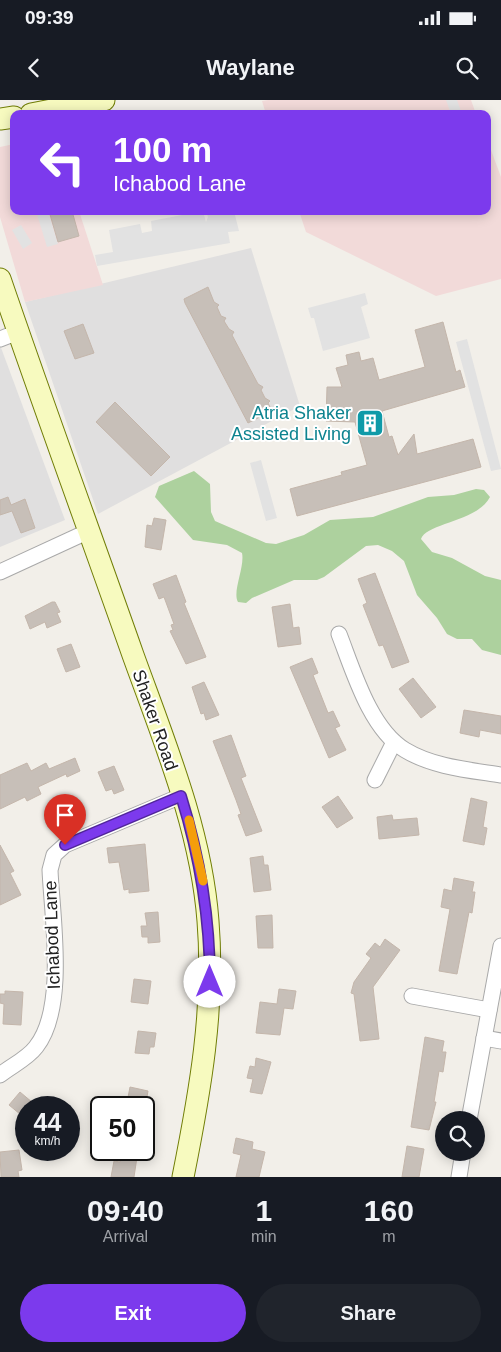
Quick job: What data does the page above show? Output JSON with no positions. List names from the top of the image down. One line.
{"streets":{"main road":["Shaker Road"],"street":["Ichabod Lane"]},"crossings":[["Shaker Road","Ichabod Lane"]],"places":{"building":["Atria Shaker Assisted Living"]},"page":{"status":"09:39","header":"Waylane","turn":["100 m","Ichabod Lane"],"speed":"44 km/h","limit":"50","eta":["09:40","Arrival","1","min","160","m"],"buttons":["Exit","Share"]}}
